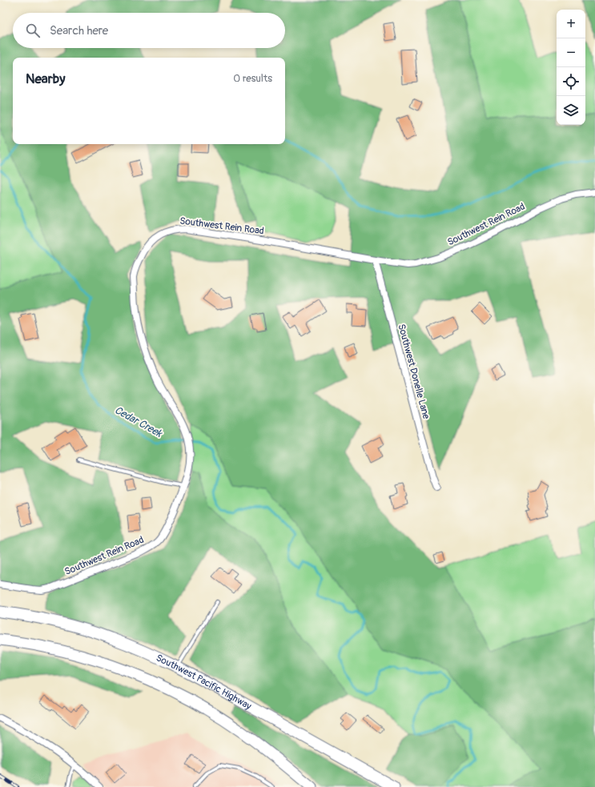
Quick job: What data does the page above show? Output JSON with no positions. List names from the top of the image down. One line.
{"streets":{"highway":["Southwest Pacific Highway"],"street":["Southwest Rein Road","Southwest Donelle Lane"]},"crossings":[["Southwest Rein Road","Southwest Donelle Lane"]],"water":["Cedar Creek"],"page":{"map_buttons":["+","−"],"search":"Search here","heading":["Nearby","0 results"]}}
